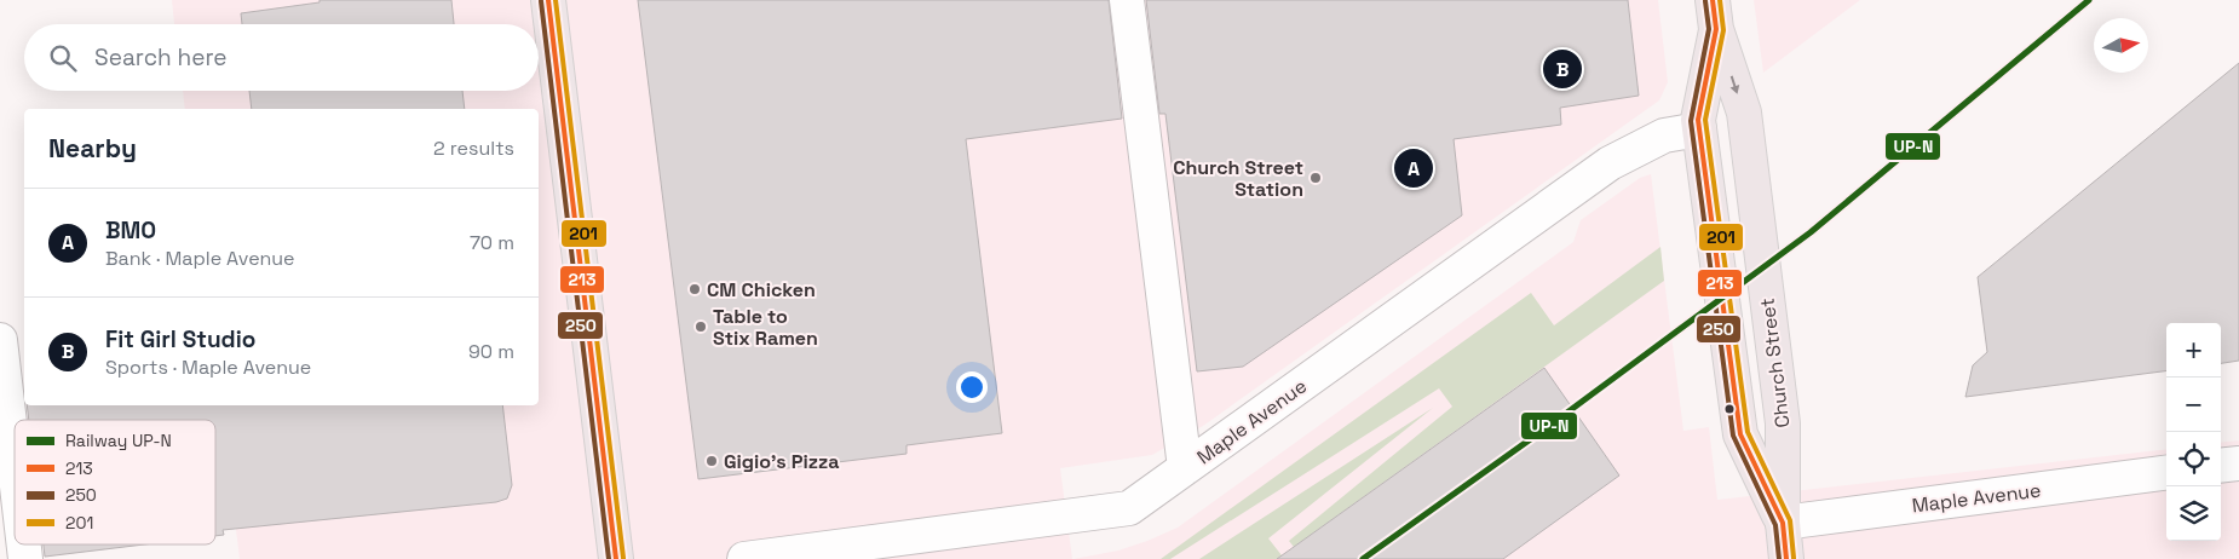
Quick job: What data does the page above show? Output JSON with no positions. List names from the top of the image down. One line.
{"streets":{"main road":["Church Street"],"street":["Maple Avenue"]},"crossings":[["Church Street","Maple Avenue"]],"places":["Church Street Station","CM Chicken","Table to Stix Ramen","Gigio's Pizza"],"lines":["rail line UP-N","transit line 213","transit line 201","transit line 250"],"legend":["Railway UP-N","213","250","201"],"north":"right","page":{"search":"Search here","pins":["B","A"],"heading":["Nearby","2 results"],"list":[{"mark":"A","name":"BMO","note":"Bank · Maple Avenue","value":"70 m"},{"mark":"B","name":"Fit Girl Studio","note":"Sports · Maple Avenue","value":"90 m"}],"map_buttons":["+","−"]}}
